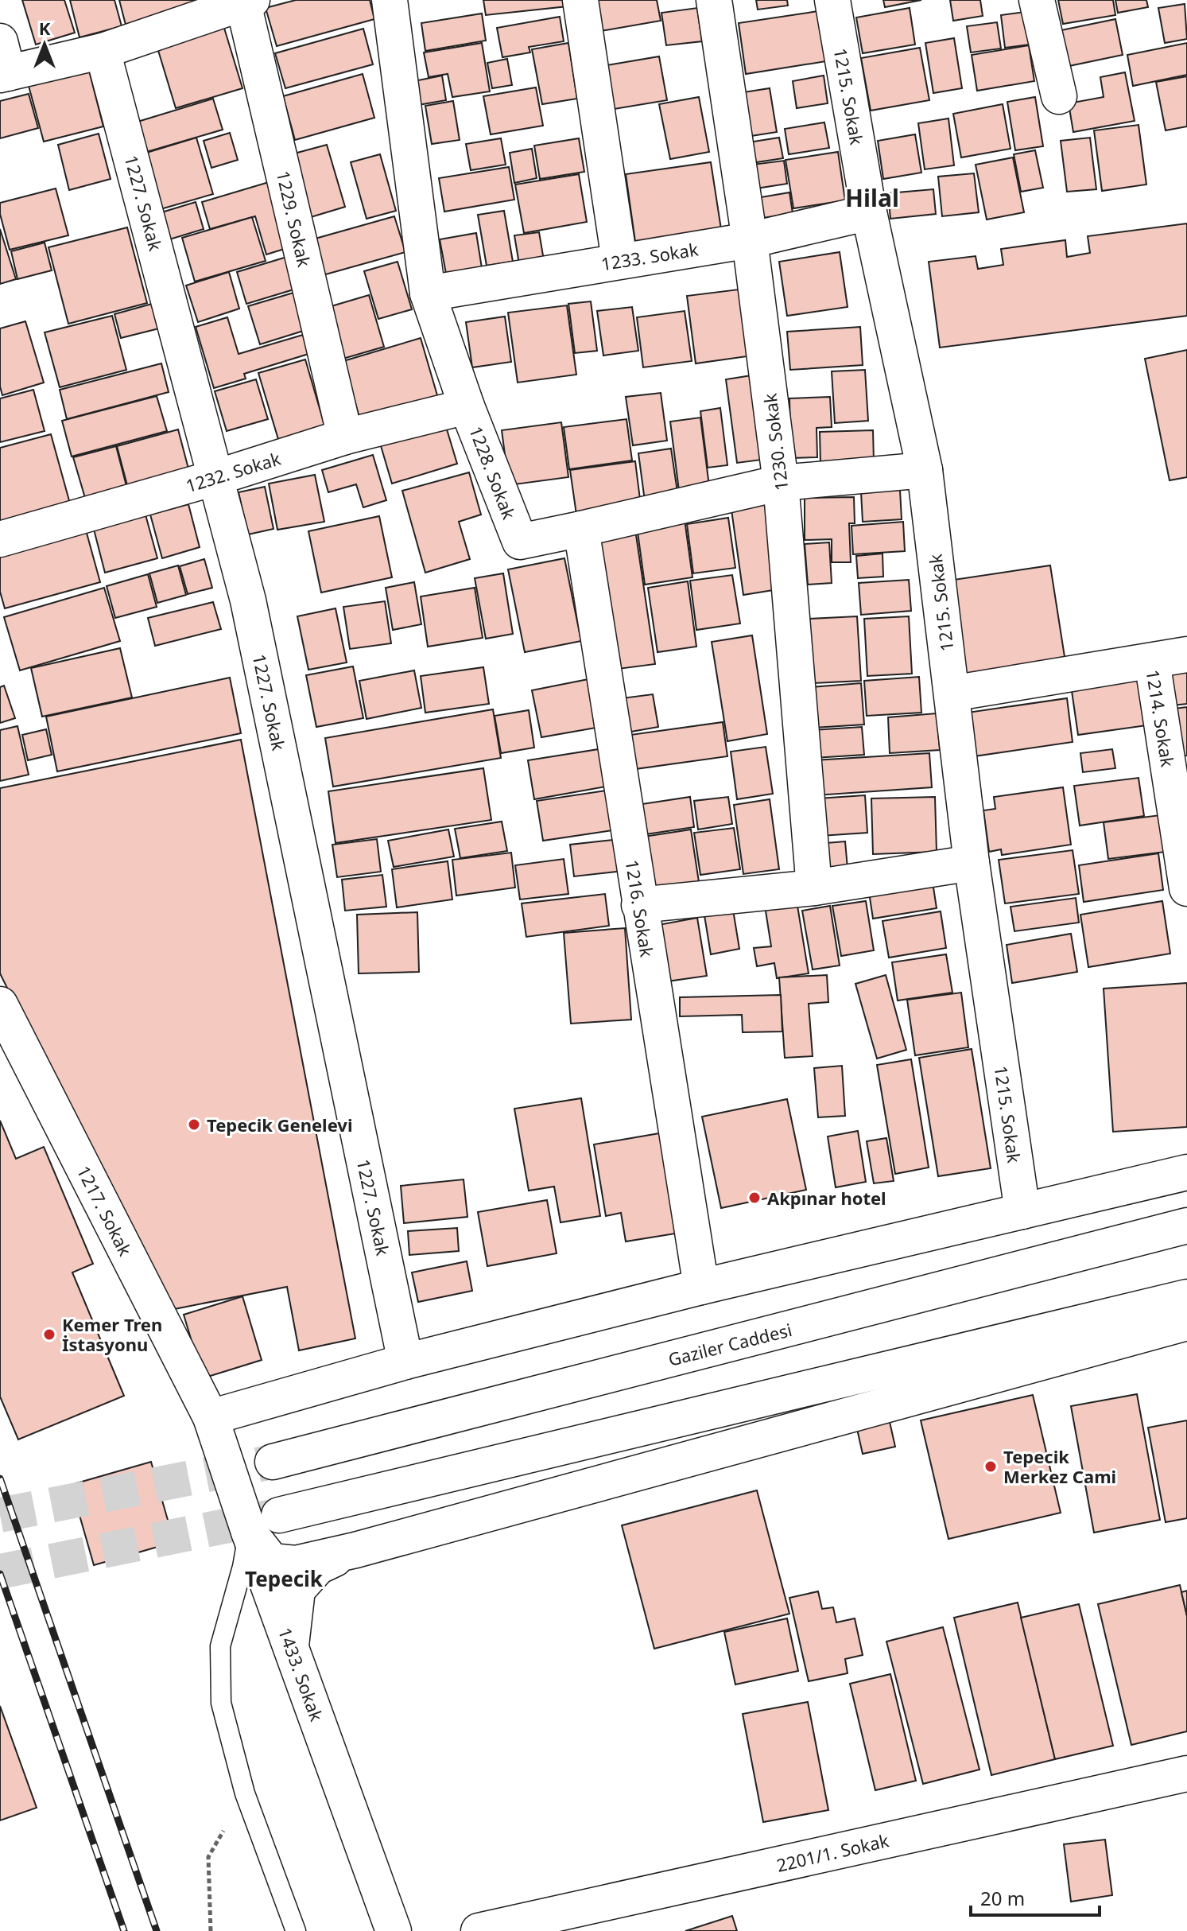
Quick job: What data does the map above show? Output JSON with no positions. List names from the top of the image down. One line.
{"streets":{"street":["1215. Sokak","1227. Sokak","1229. Sokak","1233. Sokak","1230. Sokak","1232. Sokak","1228. Sokak","1214. Sokak","1216. Sokak","1217. Sokak","Gaziler Caddesi","1433. Sokak","2201/1. Sokak"]},"crossings":[["1215. Sokak","1233. Sokak"],["1215. Sokak","1228. Sokak"],["1227. Sokak","1232. Sokak"],["1229. Sokak","1232. Sokak"],["1233. Sokak","1230. Sokak"],["1233. Sokak","1228. Sokak"],["1230. Sokak","1228. Sokak"],["1232. Sokak","1228. Sokak"],["1228. Sokak","1216. Sokak"],["1217. Sokak","1433. Sokak"]],"districts":["Hilal","Tepecik"],"places":["Tepecik Genelevi","Akpınar hotel","Kemer Tren İstasyonu","Tepecik Merkez Cami"],"scale_bar":"20 m","north":"top"}
